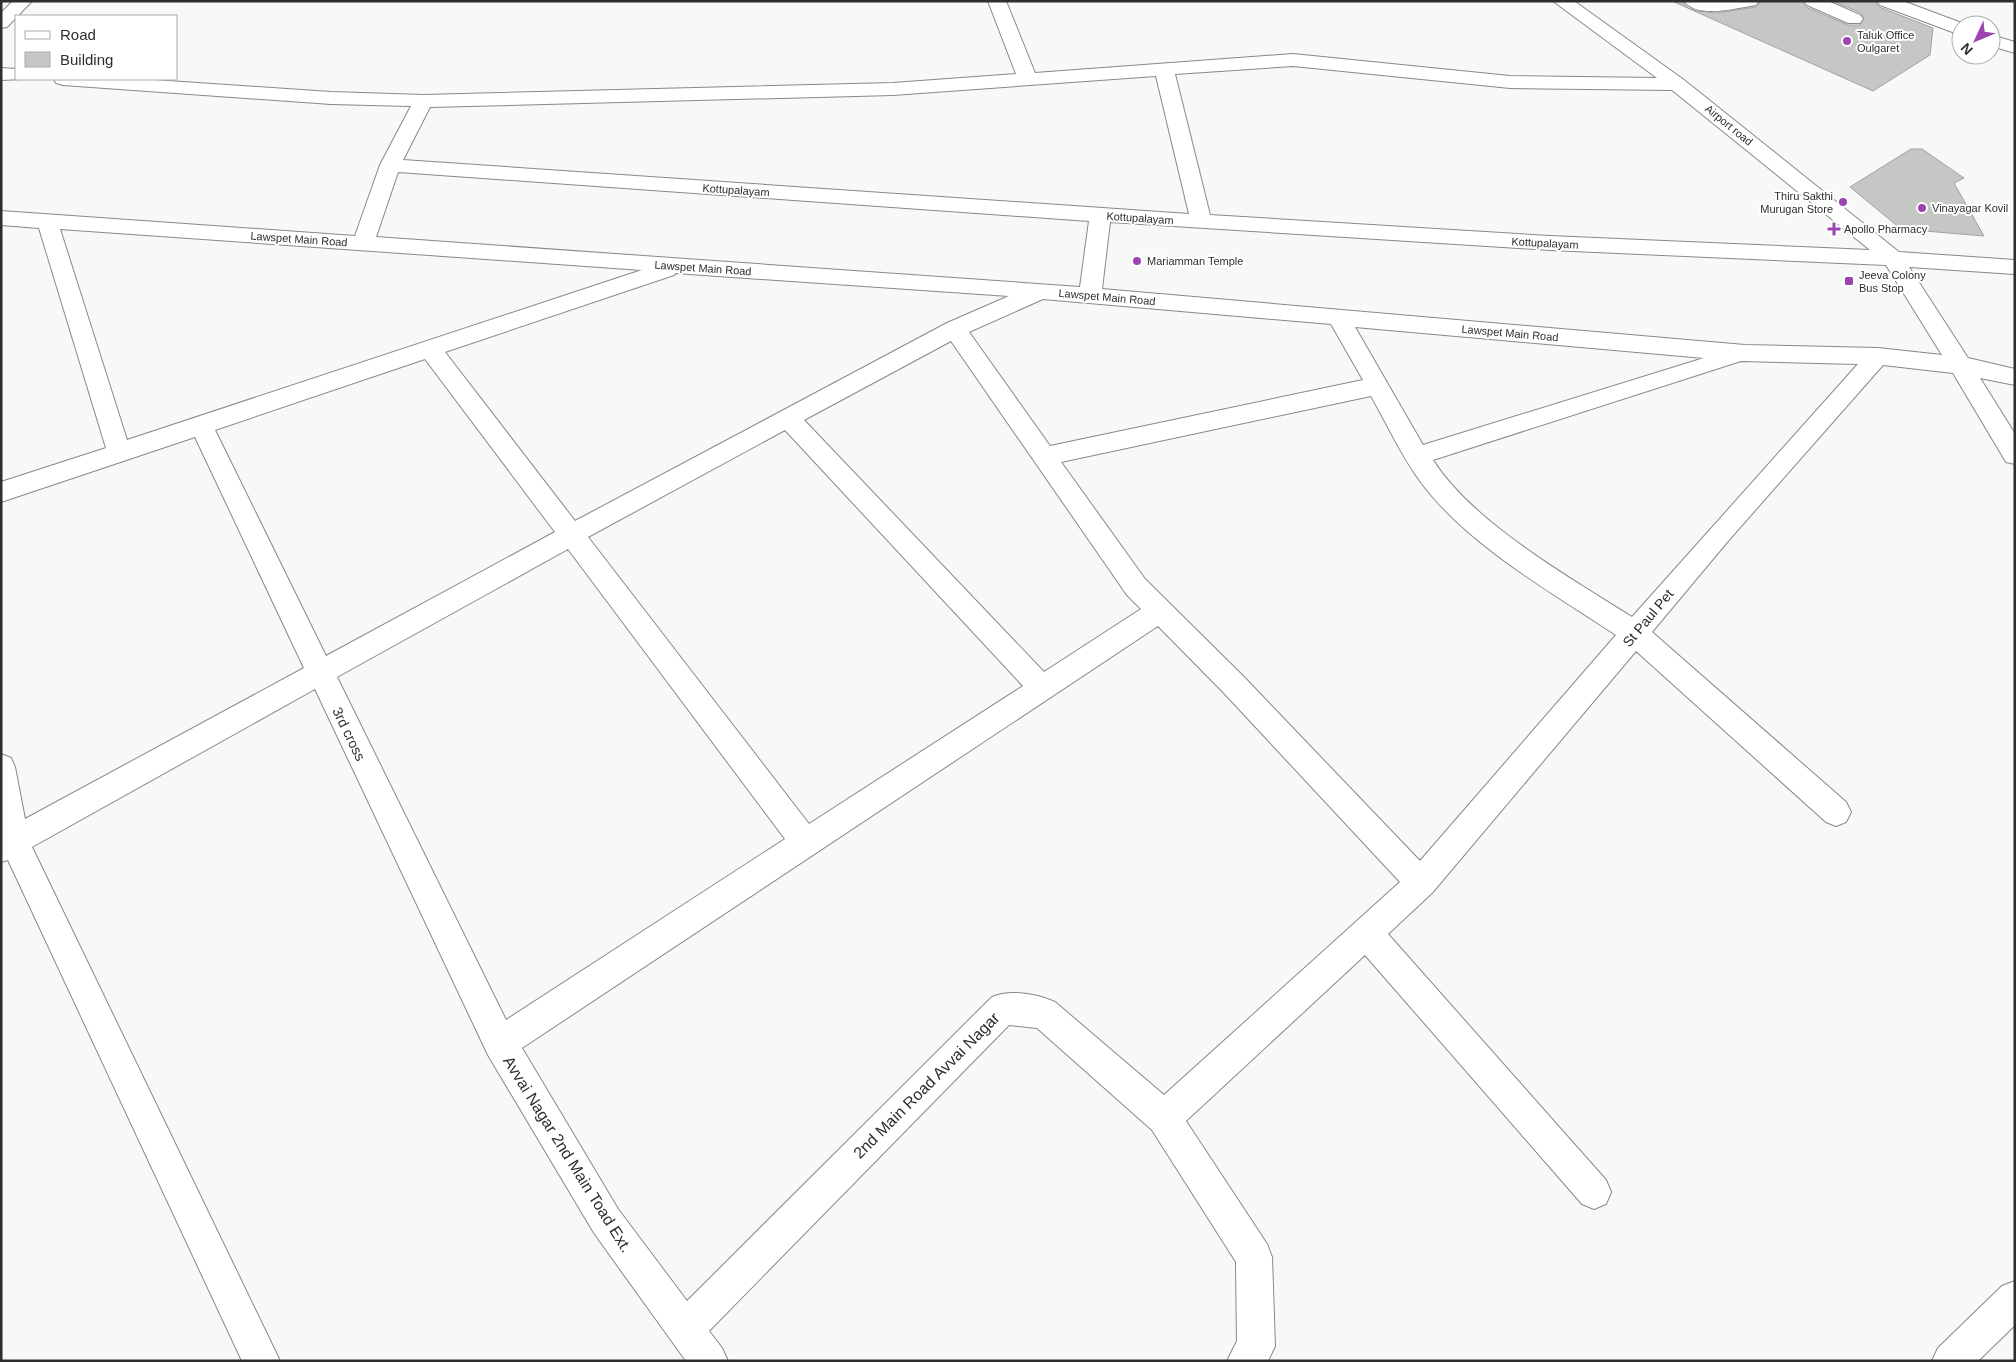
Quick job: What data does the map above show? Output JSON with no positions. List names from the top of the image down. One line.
{"streets":{"street":["Airport road","Kottupalayam","Lawspet Main Road","St Paul Pet","3rd cross","2nd Main Road Avvai Nagar","Avvai Nagar 2nd Main Toad Ext."]},"crossings":[["Airport road","Kottupalayam"],["Lawspet Main Road","St Paul Pet"],["St Paul Pet","2nd Main Road Avvai Nagar"],["3rd cross","Avvai Nagar 2nd Main Toad Ext."],["2nd Main Road Avvai Nagar","Avvai Nagar 2nd Main Toad Ext."]],"places":{"other":["Taluk Office Oulgaret","Thiru Sakthi Murugan Store","Vinayagar Kovil","Mariamman Temple"],"health":["Apollo Pharmacy"],"transit":["Jeeva Colony Bus Stop"]},"legend":["Road","Building"],"north":"bottom left"}
